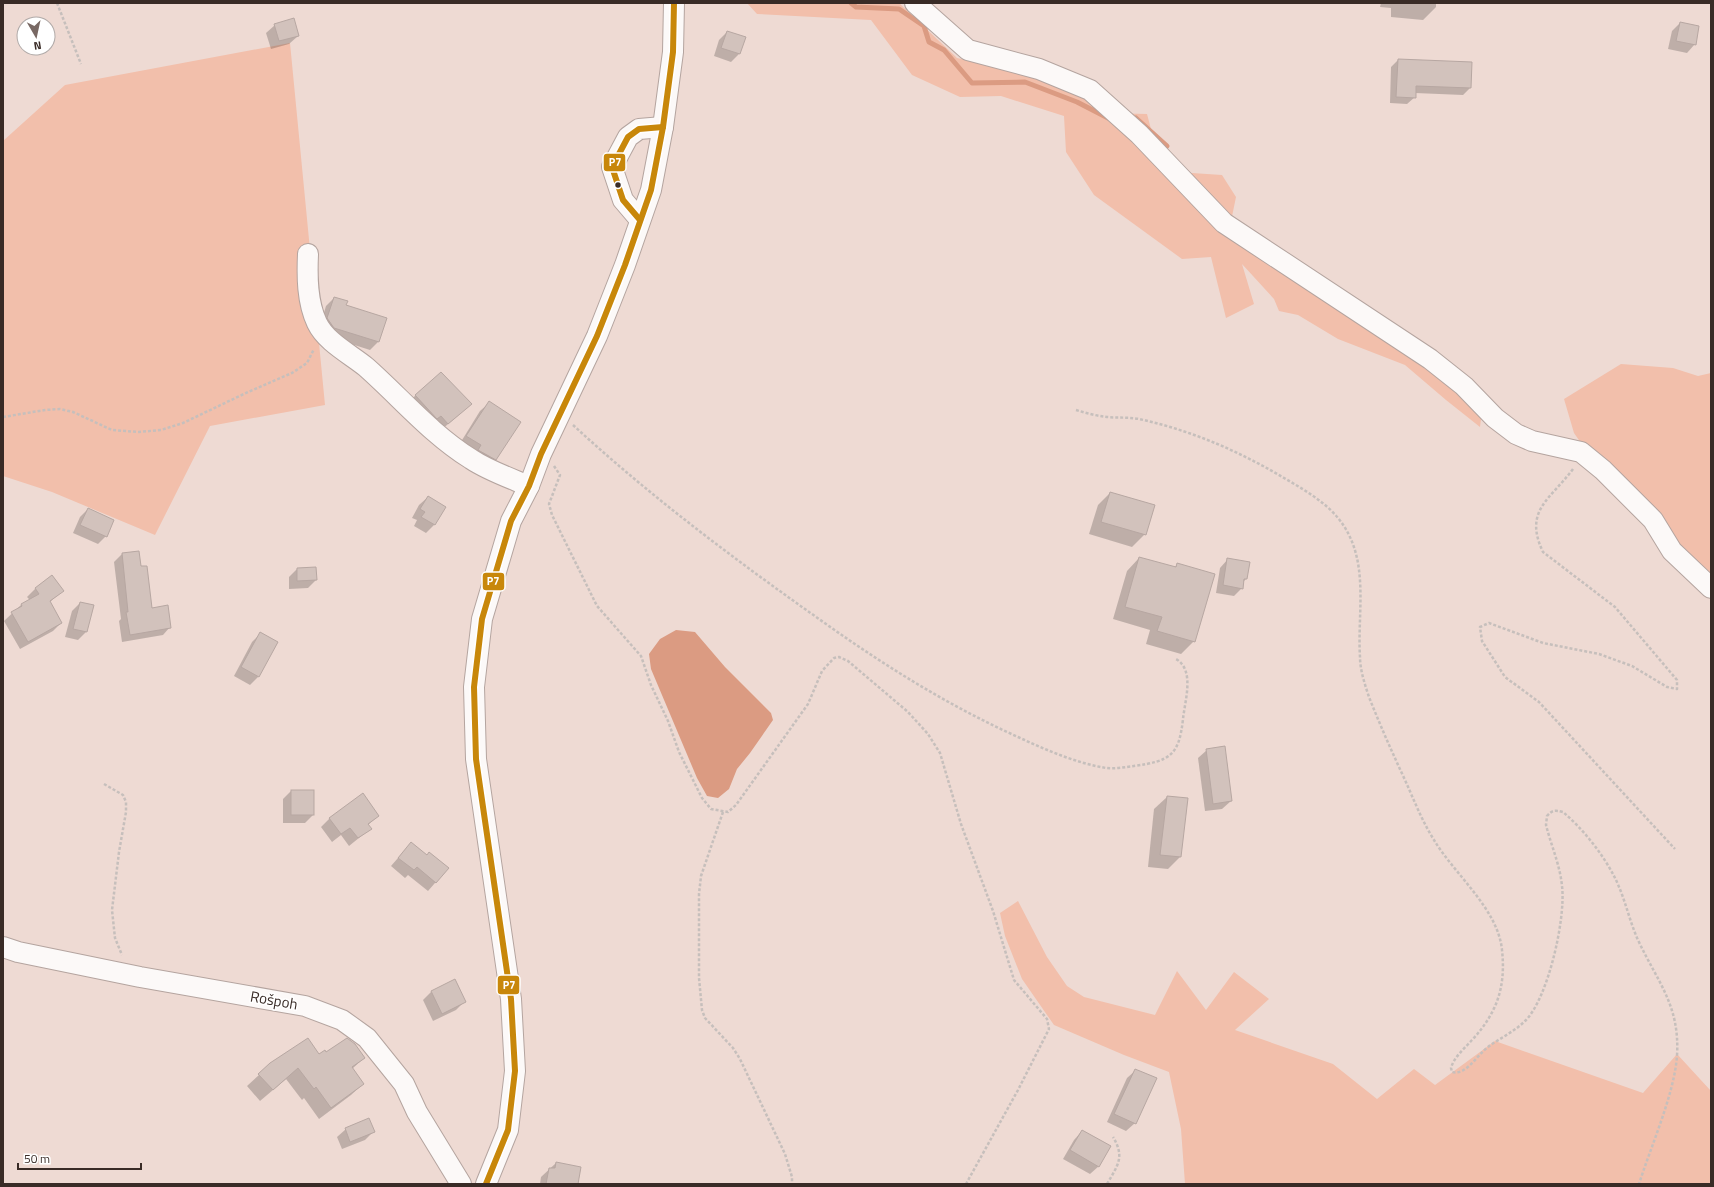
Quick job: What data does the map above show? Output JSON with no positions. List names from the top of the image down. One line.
{"streets":{"street":["Rošpoh"]},"lines":["transit line P7"],"scale_bar":"50 m","north":"bottom"}
